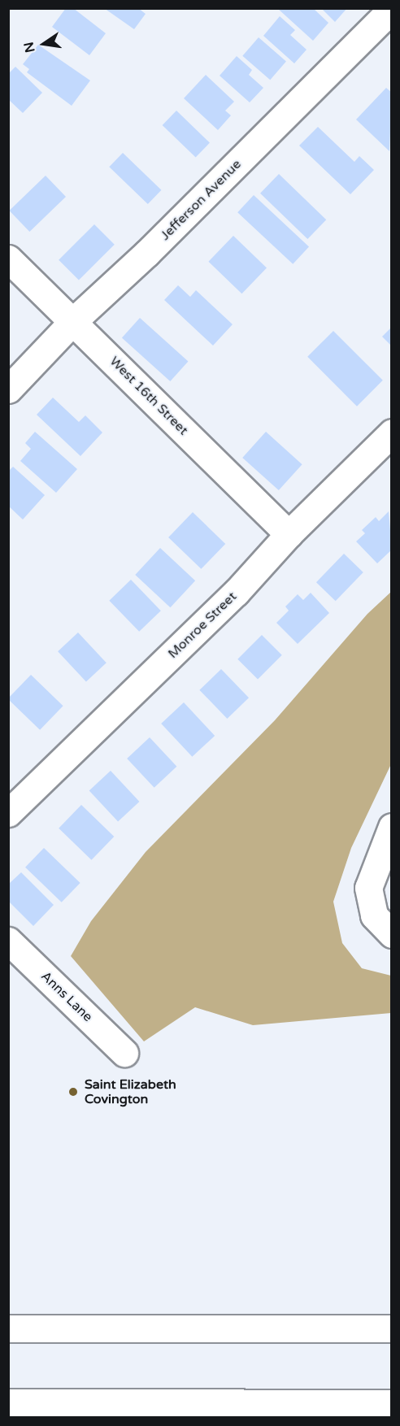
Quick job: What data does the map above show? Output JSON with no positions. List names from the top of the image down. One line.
{"streets":{"main road":["Jefferson Avenue","West 16th Street","Monroe Street","Anns Lane"]},"crossings":[["Jefferson Avenue","West 16th Street"],["West 16th Street","Monroe Street"]],"places":["Saint Elizabeth Covington"],"north":"left"}
